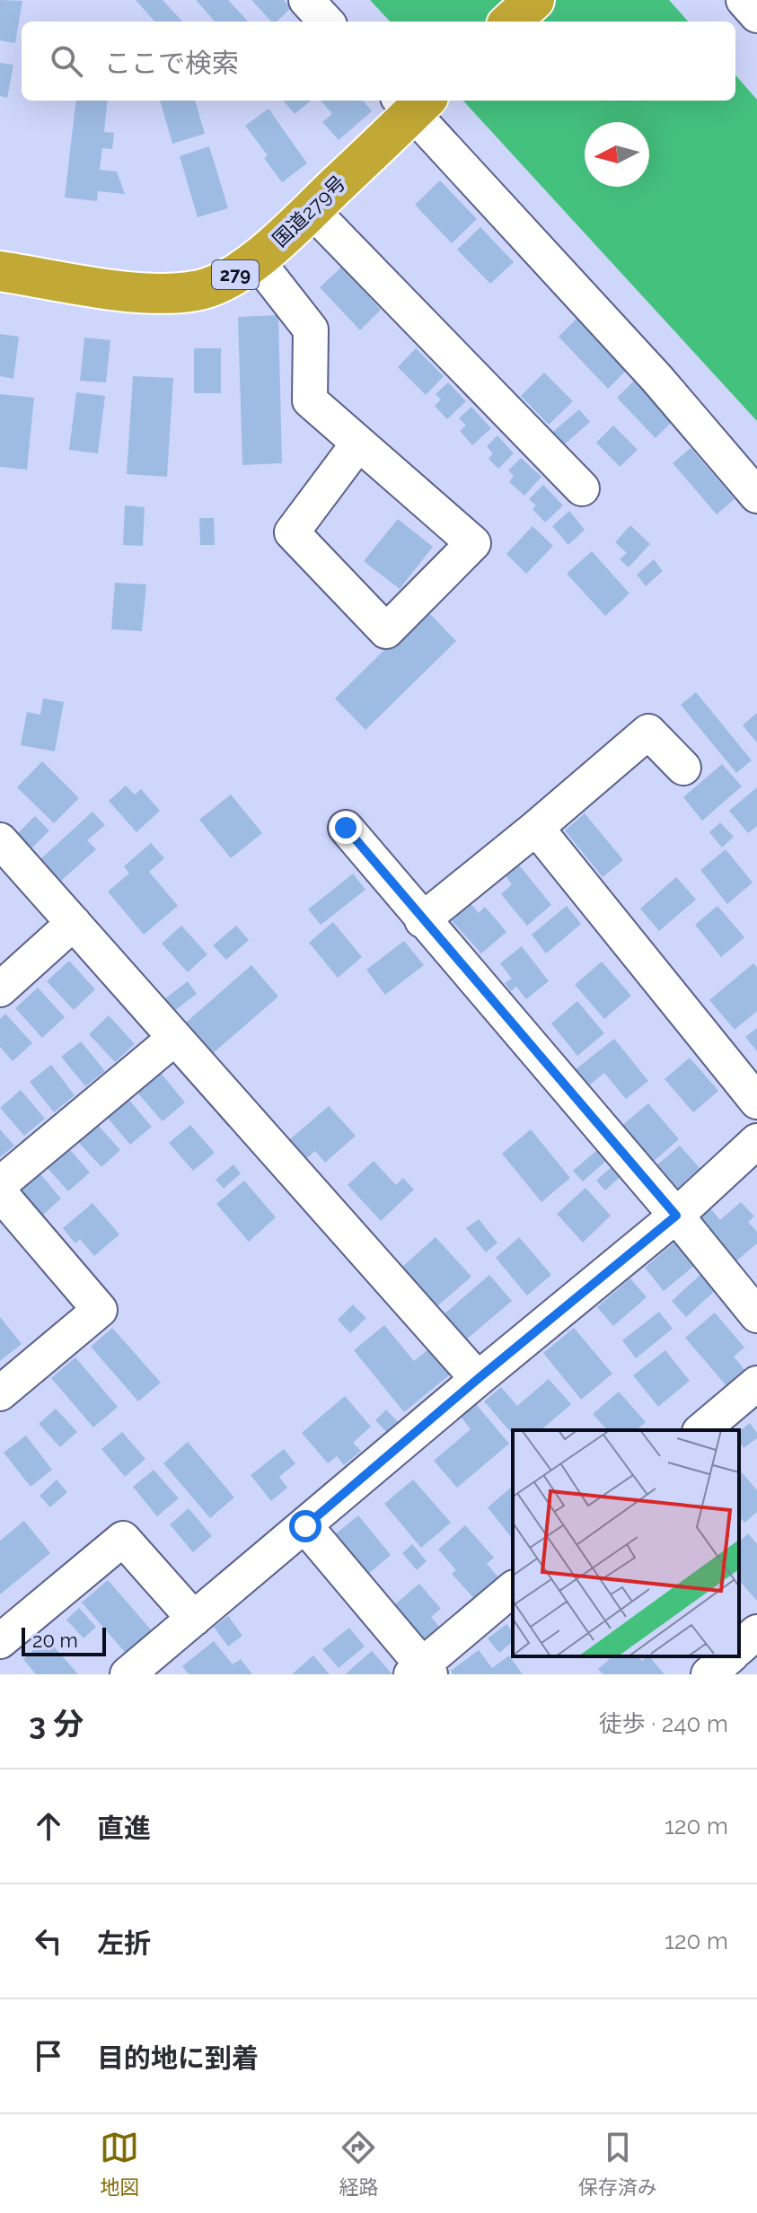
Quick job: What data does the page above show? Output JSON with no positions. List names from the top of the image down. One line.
{"streets":{"highway":["国道279号","279"]},"scale_bar":"20 m","north":"left","page":{"search":"ここで検索","scale":"20 m","heading":["3 分","徒歩 · 240 m"],"list":[["直進","120 m"],["左折","120 m"],"目的地に到着"],"nav":["地図","経路","保存済み"]}}
